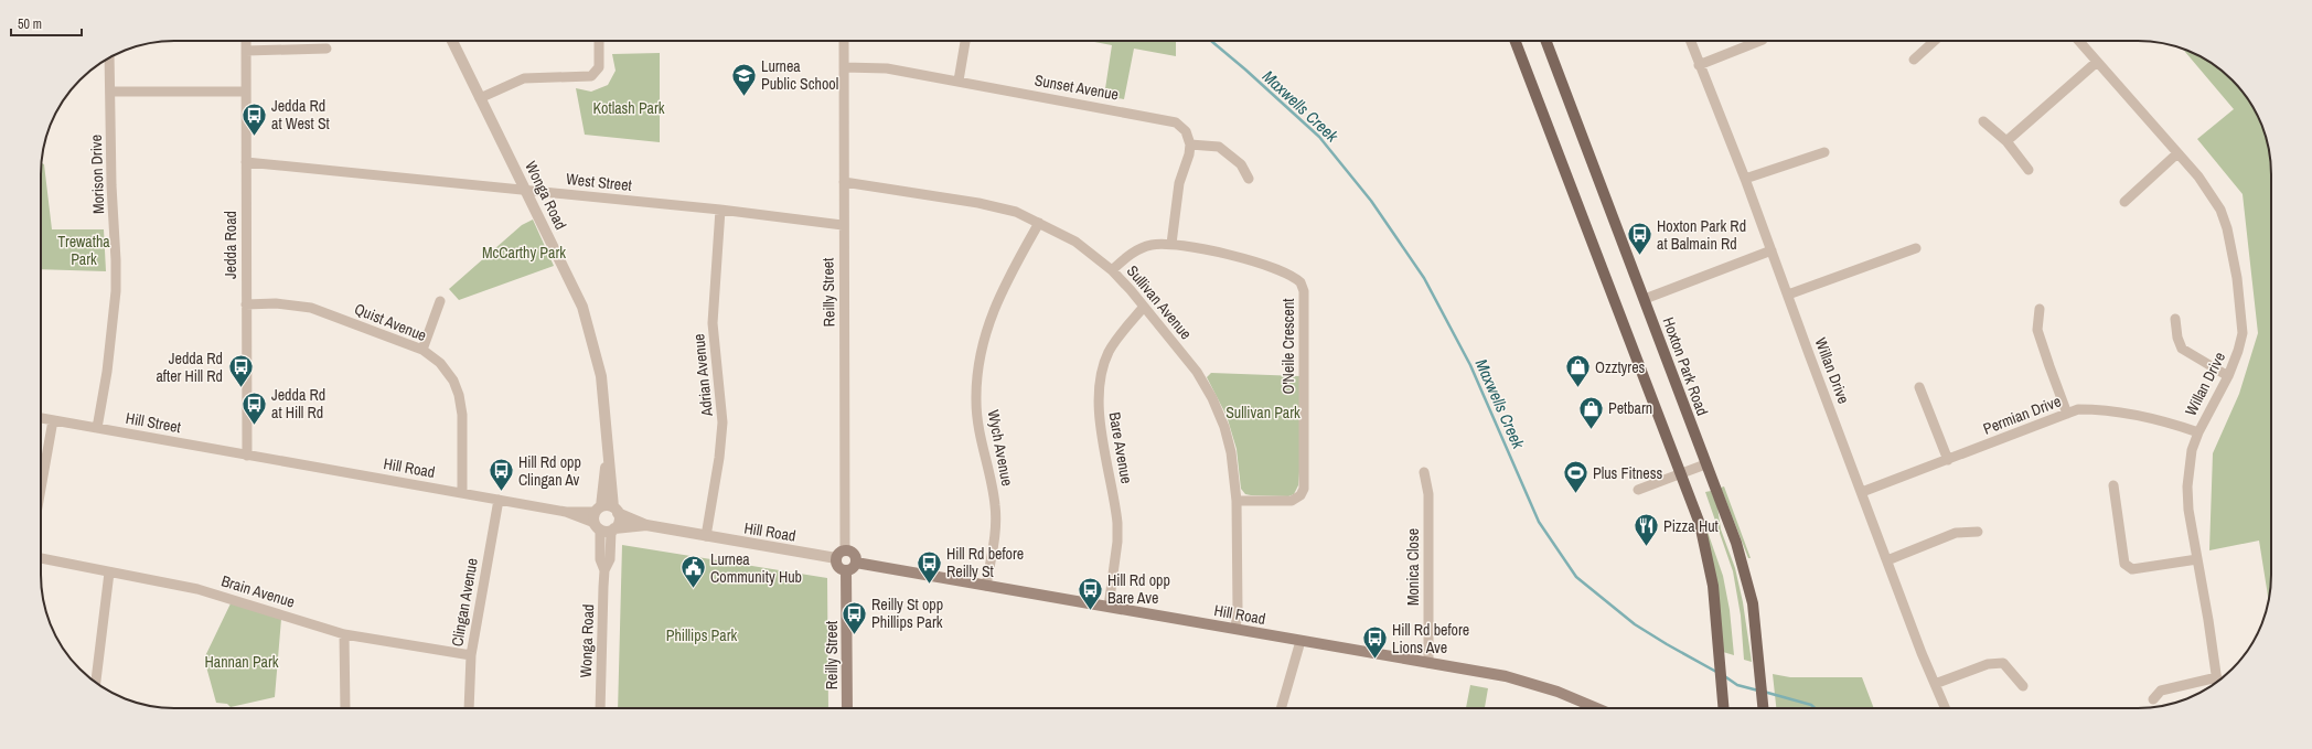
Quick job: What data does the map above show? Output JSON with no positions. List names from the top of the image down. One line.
{"streets":{"main road":["Reilly Street","Hoxton Park Road","Hill Road"],"street":["Sunset Avenue","Morison Drive","West Street","Wonga Road","Jedda Road","Sullivan Avenue","Quist Avenue","O'Neile Crescent","Willan Drive","Adrian Avenue","Permian Drive","Hill Street","Wych Avenue","Bare Avenue","Monica Close","Brain Avenue","Clingan Avenue"]},"crossings":[["Sunset Avenue","Reilly Street"],["Morison Drive","Hill Street"],["West Street","Wonga Road"],["West Street","Jedda Road"],["West Street","Reilly Street"],["West Street","Adrian Avenue"],["Wonga Road","Hill Road"],["Jedda Road","Quist Avenue"],["Jedda Road","Hill Street"],["Jedda Road","Hill Road"],["Reilly Street","Sullivan Avenue"],["Reilly Street","Hill Road"],["Sullivan Avenue","O'Neile Crescent"],["Sullivan Avenue","Wych Avenue"],["Sullivan Avenue","Bare Avenue"],["Sullivan Avenue","Hill Road"],["Quist Avenue","Hill Road"],["Willan Drive","Permian Drive"],["Adrian Avenue","Hill Road"],["Hill Street","Hill Road"],["Wych Avenue","Hill Road"],["Bare Avenue","Hill Road"],["Hill Road","Monica Close"],["Hill Road","Clingan Avenue"],["Brain Avenue","Clingan Avenue"]],"water":["Maxwells Creek"],"parks":["Kotlash Park","Trewatha Park","McCarthy Park","Sullivan Park","Phillips Park","Hannan Park"],"places":{"school or university":["Lurnea Public School"],"bus stop":["Jedda Rd at West St","Hoxton Park Rd at Balmain Rd","Jedda Rd after Hill Rd","Jedda Rd at Hill Rd","Hill Rd opp Clingan Av","Hill Rd before Reilly St","Hill Rd opp Bare Ave","Reilly St opp Phillips Park","Hill Rd before Lions Ave"],"shop":["Ozztyres","Petbarn"],"sports":["Plus Fitness"],"restaurant":["Pizza Hut"],"public building":["Lurnea Community Hub"]},"scale_bar":"50 m"}
